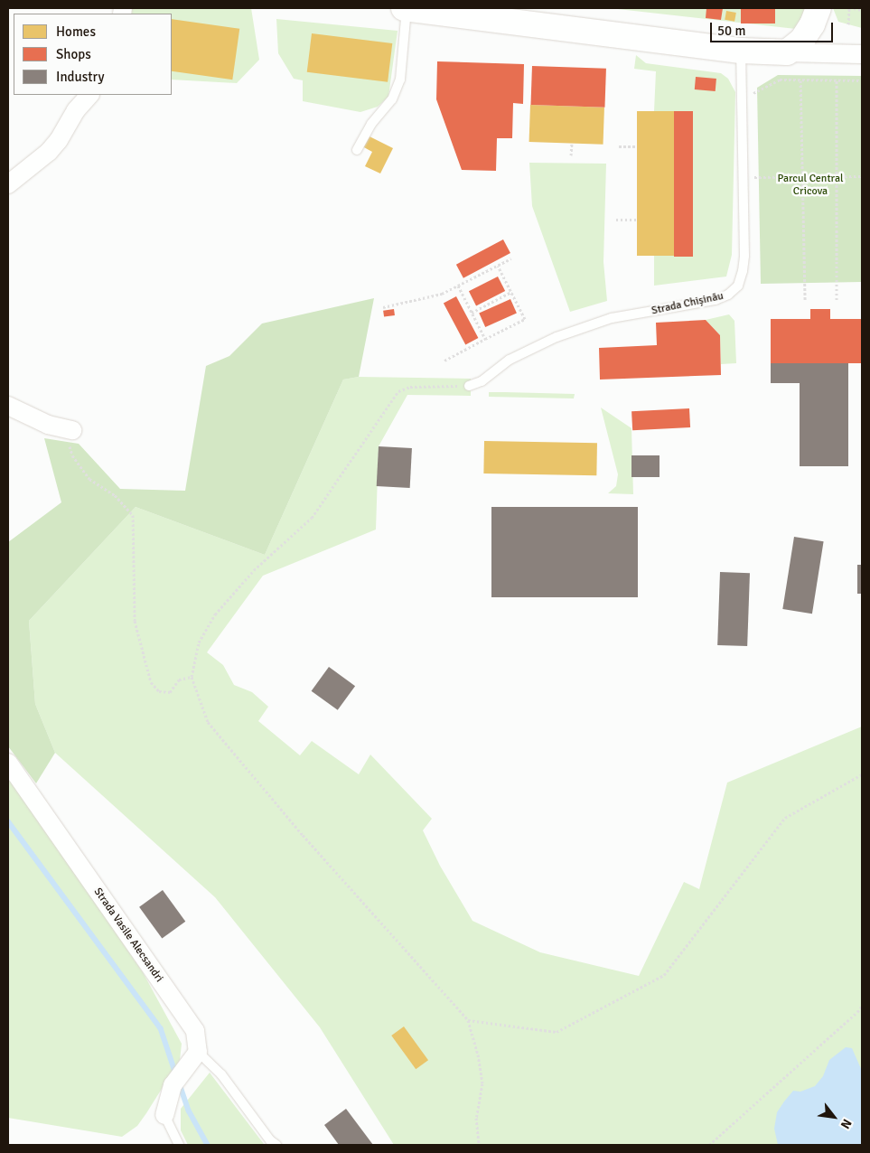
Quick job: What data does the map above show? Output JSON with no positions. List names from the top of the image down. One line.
{"streets":{"street":["Strada Vasile Alecsandri"],"lane":["Strada Chișinău"]},"parks":["Parcul Central Cricova"],"legend":["Homes","Shops","Industry"],"scale_bar":"50 m","north":"bottom right"}
